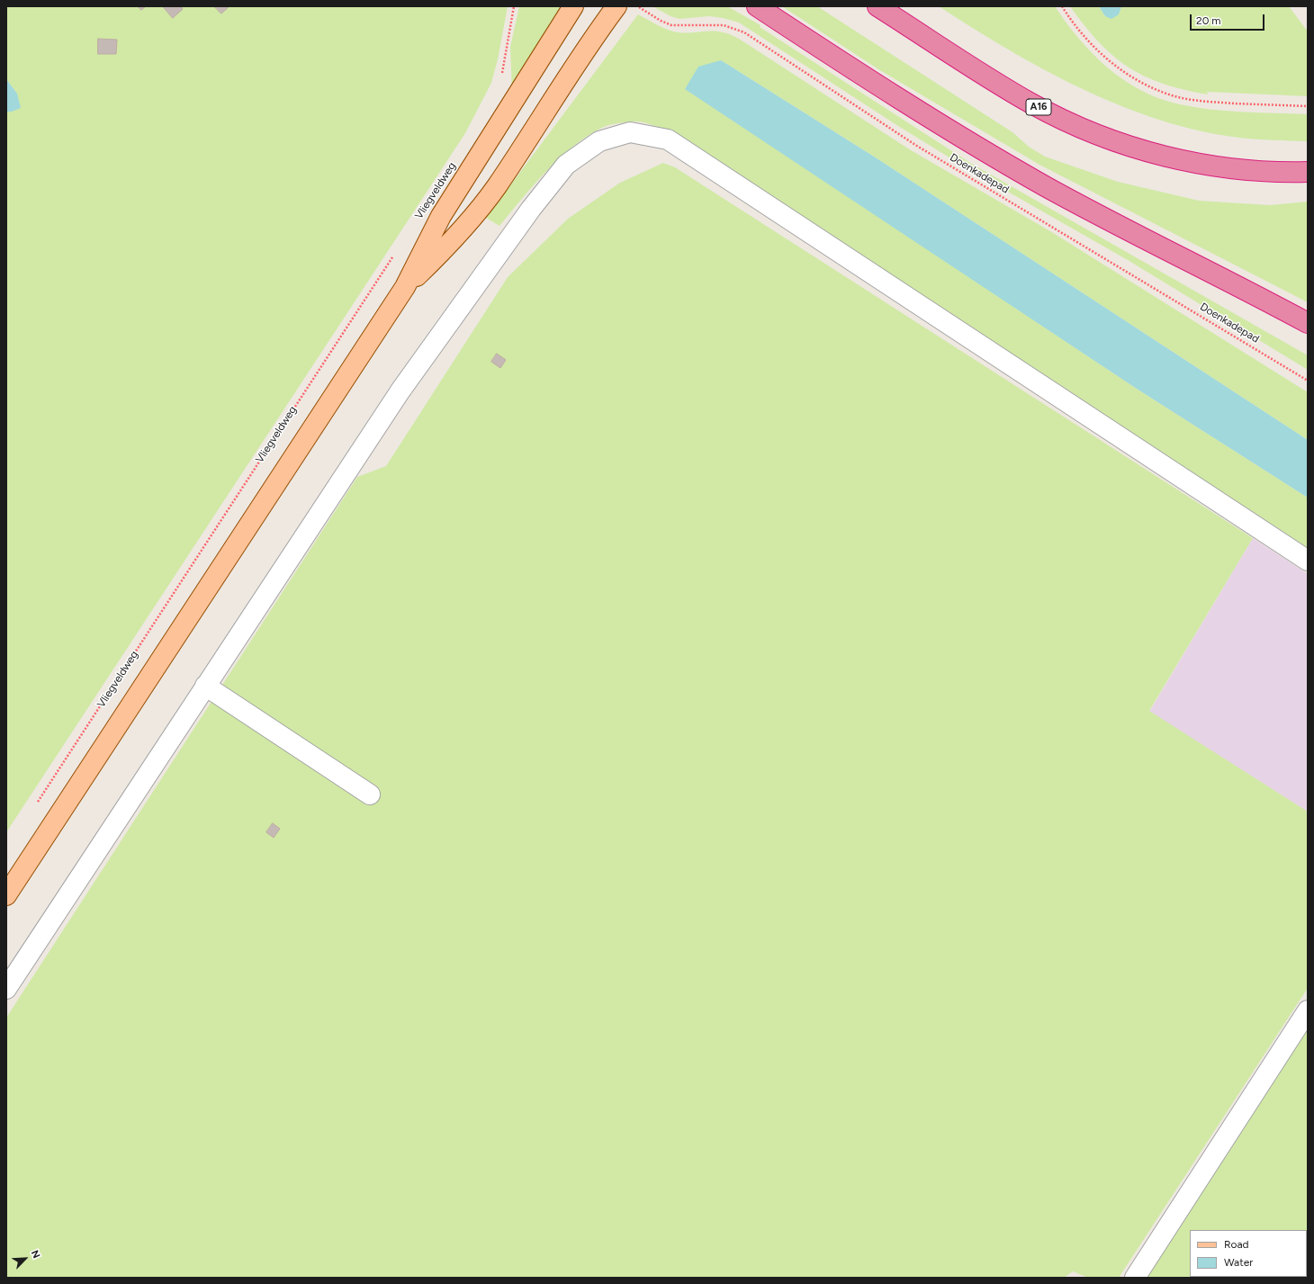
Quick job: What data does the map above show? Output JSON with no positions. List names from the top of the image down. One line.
{"streets":{"highway":["A16"],"main road":["Vliegveldweg"],"path":["Doenkadepad"]},"legend":["Road","Water"],"scale_bar":"20 m","north":"top right"}
